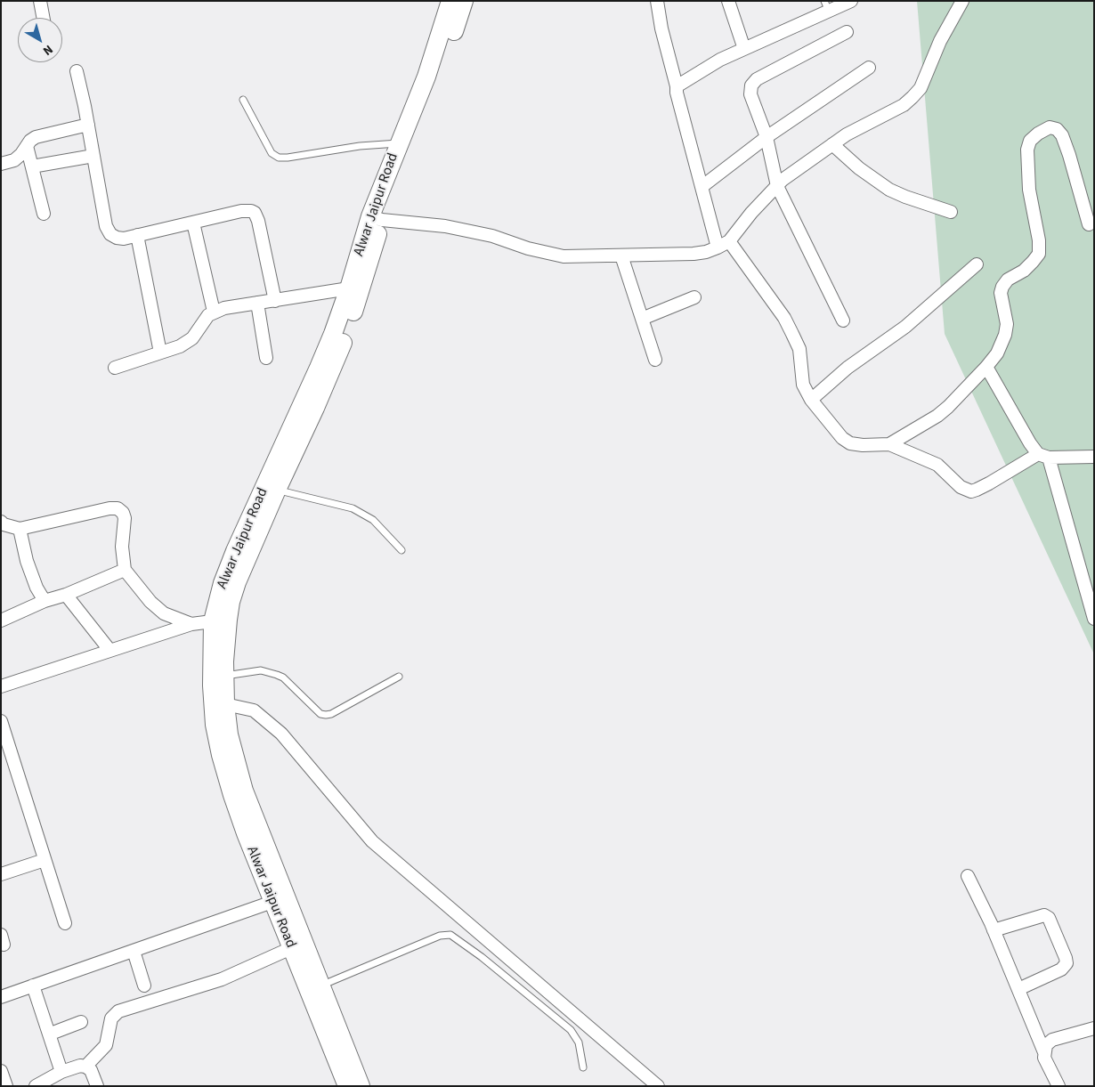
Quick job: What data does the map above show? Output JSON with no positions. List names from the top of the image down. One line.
{"streets":{"main road":["Alwar Jaipur Road"]},"north":"bottom right"}
